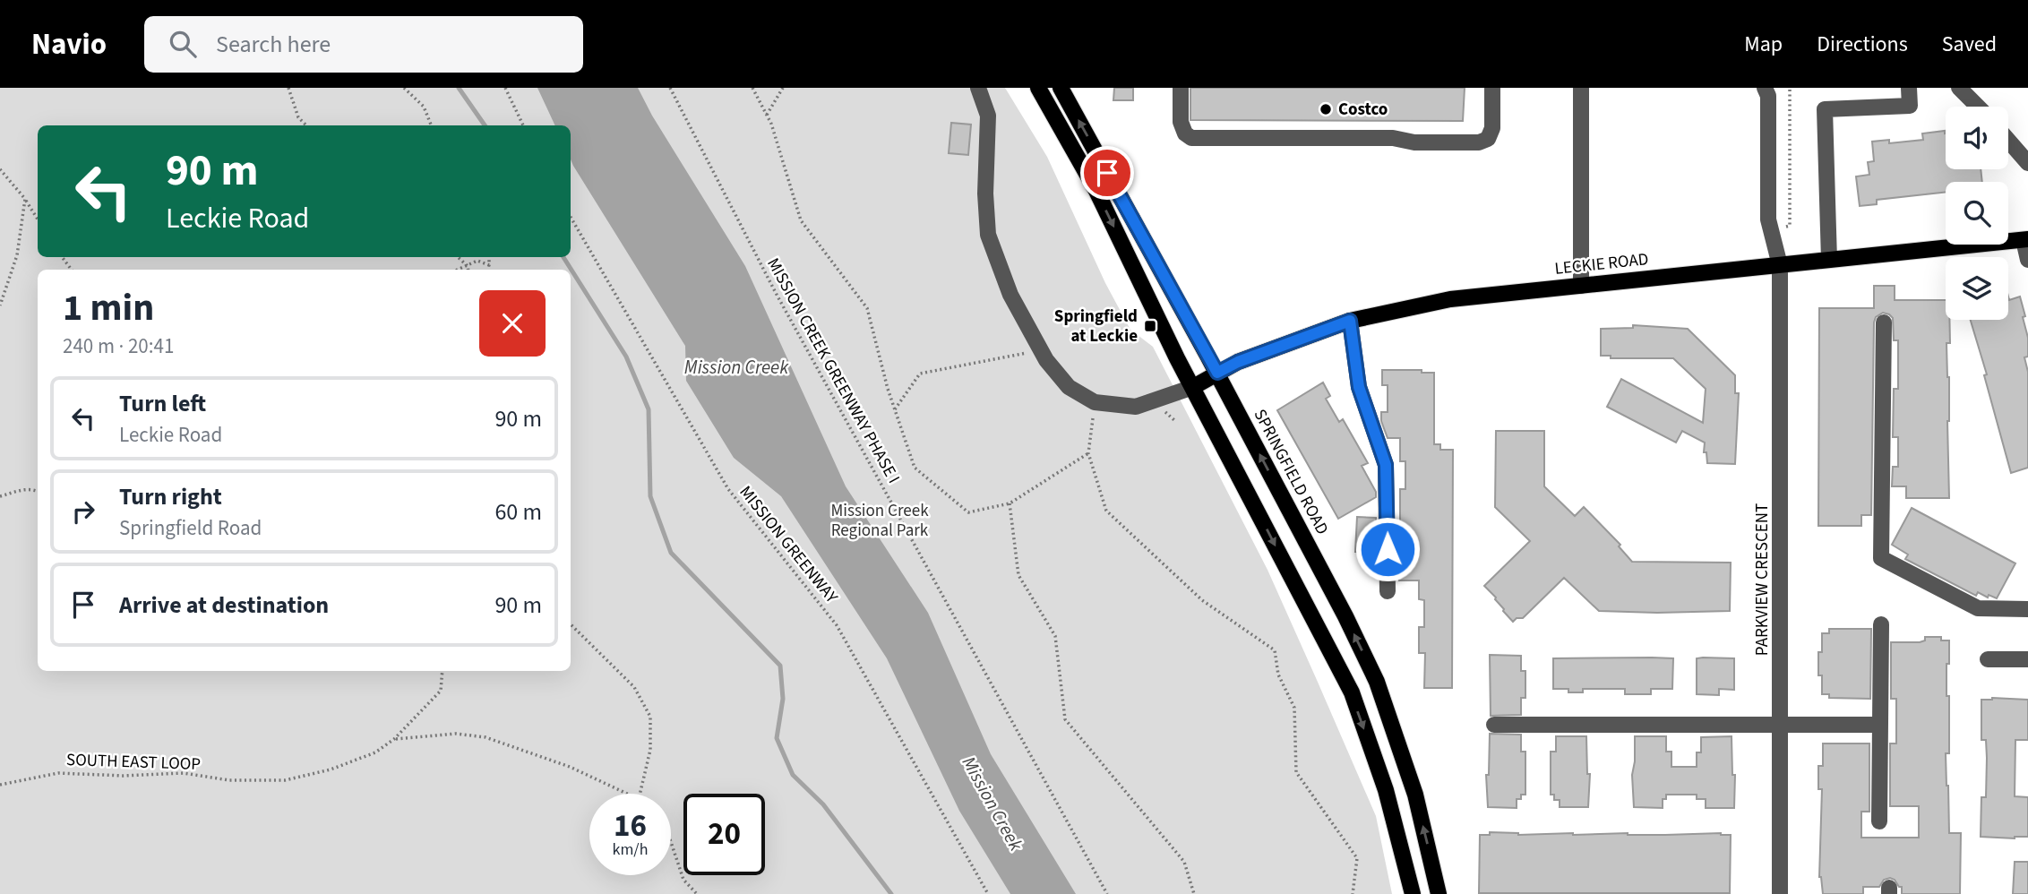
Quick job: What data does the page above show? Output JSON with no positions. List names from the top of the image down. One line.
{"streets":{"main road":["LECKIE ROAD","SPRINGFIELD ROAD"],"street":["PARKVIEW CRESCENT"],"path":["MISSION CREEK GREENWAY PHASE I","MISSION GREENWAY","SOUTH EAST LOOP"]},"crossings":[["LECKIE ROAD","SPRINGFIELD ROAD"],["LECKIE ROAD","PARKVIEW CRESCENT"]],"water":["Mission Creek"],"parks":["Mission Creek Regional Park"],"places":{"other":["Costco"],"transit":["Springfield at Leckie"]},"page":{"header":"Navio","search":"Search here","nav":["Map","Directions","Saved"],"turn":["90 m","Leckie Road"],"heading":["1 min","240 m · 20:41"],"list":[{"name":"Turn left","note":"Leckie Road","value":"90 m"},{"name":"Turn right","note":"Springfield Road","value":"60 m"},{"name":"Arrive at destination","value":"90 m"}],"speed":"16 km/h","limit":"20"}}
